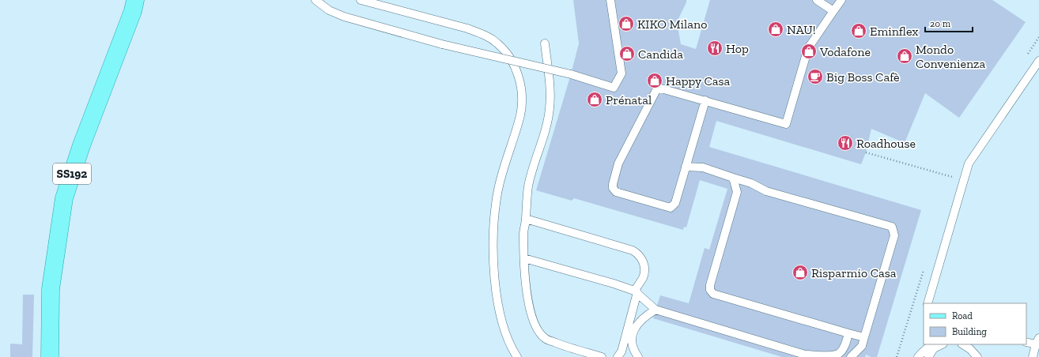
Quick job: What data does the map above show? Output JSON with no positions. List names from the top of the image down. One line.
{"streets":{"main road":["SS192"]},"places":{"shop":["KIKO Milano","NAU!","Eminflex","Vodafone","Candida","Mondo Convenienza","Happy Casa","Prénatal","Risparmio Casa"],"restaurant":["Hop","Roadhouse"],"cafe":["Big Boss Cafè"]},"legend":["Road","Building"],"scale_bar":"20 m"}
